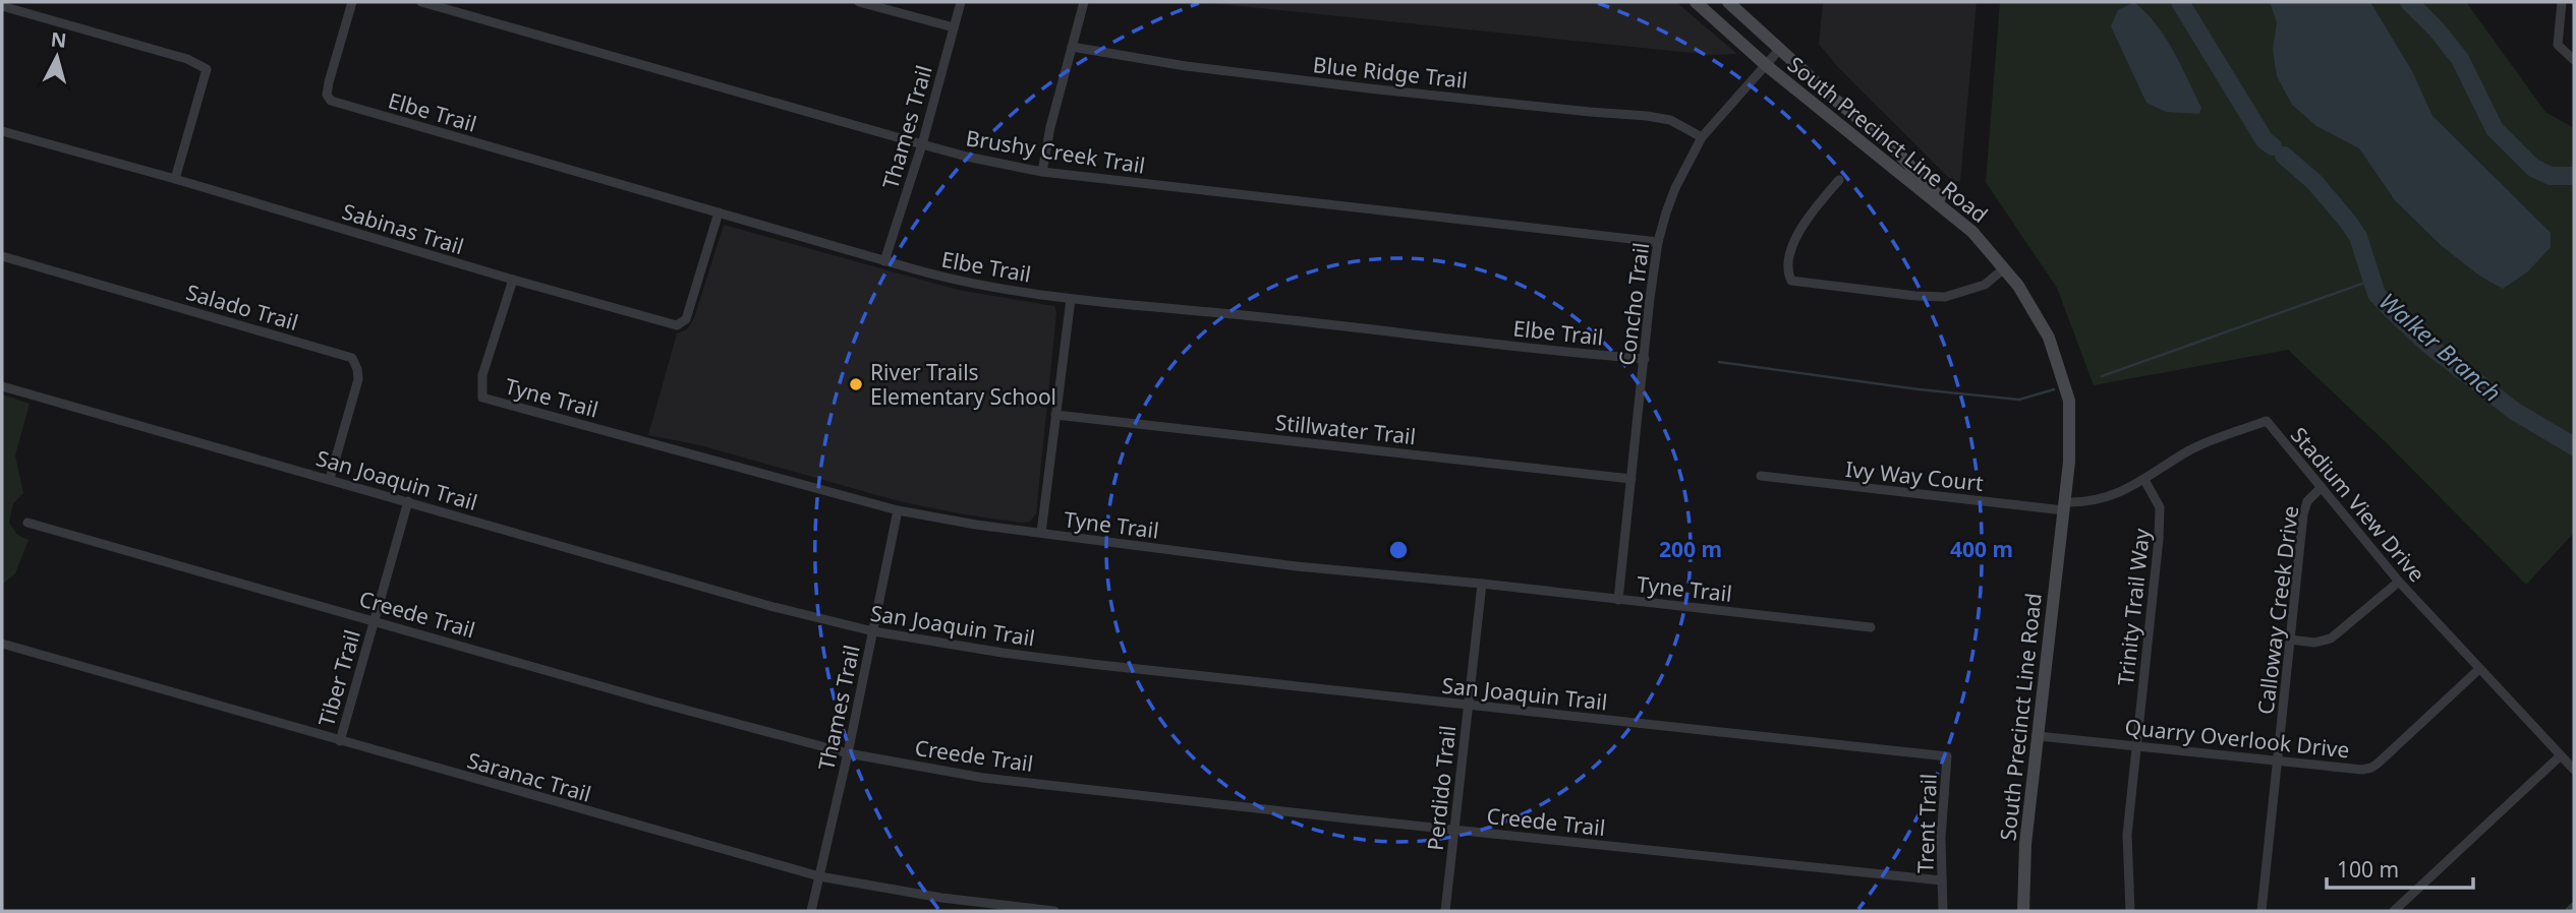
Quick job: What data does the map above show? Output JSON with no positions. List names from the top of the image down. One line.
{"streets":{"main road":["South Precinct Line Road"],"street":["Blue Ridge Trail","Elbe Trail","Thames Trail","Brushy Creek Trail","Sabinas Trail","Concho Trail","Salado Trail","Tyne Trail","Stillwater Trail","Ivy Way Court","San Joaquin Trail","Stadium View Drive","Trinity Trail Way","Calloway Creek Drive","Creede Trail","Tiber Trail","Quarry Overlook Drive","Saranac Trail","Perdido Trail","Trent Trail"]},"crossings":[["Blue Ridge Trail","Concho Trail"],["Elbe Trail","Thames Trail"],["Elbe Trail","Sabinas Trail"],["Elbe Trail","Concho Trail"],["Thames Trail","Brushy Creek Trail"],["Thames Trail","Tyne Trail"],["Thames Trail","San Joaquin Trail"],["Thames Trail","Creede Trail"],["Thames Trail","Saranac Trail"],["South Precinct Line Road","Concho Trail"],["South Precinct Line Road","Ivy Way Court"],["South Precinct Line Road","Stadium View Drive"],["South Precinct Line Road","Quarry Overlook Drive"],["Brushy Creek Trail","Concho Trail"],["Sabinas Trail","Tyne Trail"],["Concho Trail","Tyne Trail"],["Concho Trail","Stillwater Trail"],["Salado Trail","San Joaquin Trail"],["Tyne Trail","Perdido Trail"],["Ivy Way Court","Stadium View Drive"],["San Joaquin Trail","Tiber Trail"],["San Joaquin Trail","Perdido Trail"],["San Joaquin Trail","Trent Trail"],["Stadium View Drive","Trinity Trail Way"],["Stadium View Drive","Calloway Creek Drive"],["Stadium View Drive","Quarry Overlook Drive"],["Trinity Trail Way","Quarry Overlook Drive"],["Calloway Creek Drive","Quarry Overlook Drive"],["Creede Trail","Tiber Trail"],["Creede Trail","Perdido Trail"],["Creede Trail","Trent Trail"],["Tiber Trail","Saranac Trail"]],"water":["Walker Branch"],"places":["River Trails Elementary School"],"scale_bar":"100 m","north":"top","rings":["200 m","400 m"]}
